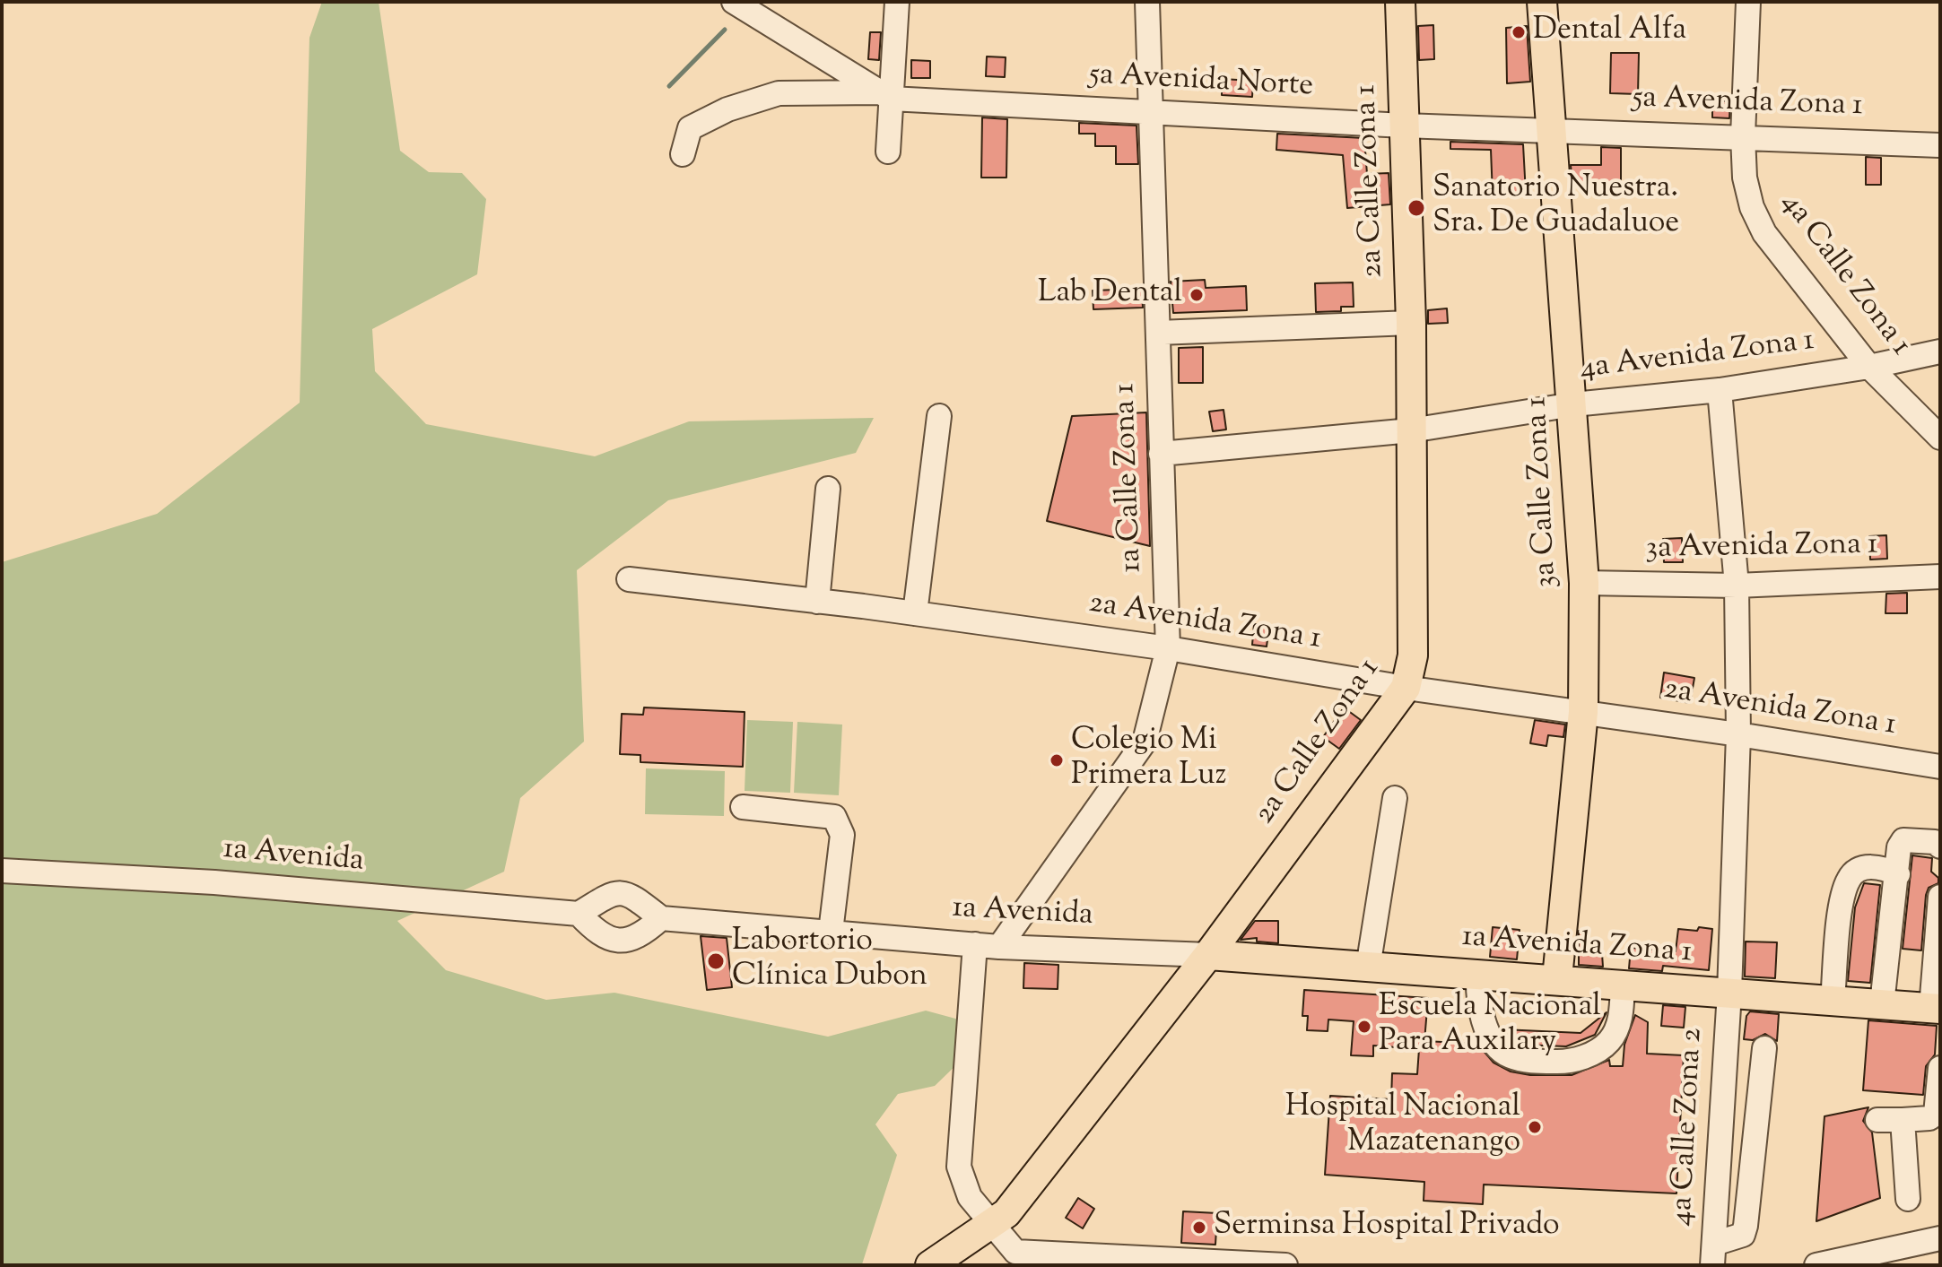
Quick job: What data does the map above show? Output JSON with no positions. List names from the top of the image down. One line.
{"streets":{"main road":["2a Calle Zona 1","3a Calle Zona 1","1a Avenida Zona 1"],"street":["5a Avenida Norte","5a Avenida Zona 1","4a Calle Zona 1","4a Avenida Zona 1","1a Calle Zona 1","3a Avenida Zona 1","2a Avenida Zona 1","1a Avenida","4a Calle Zona 2"]},"crossings":[["5a Avenida Norte","5a Avenida Zona 1"],["5a Avenida Norte","2a Calle Zona 1"],["5a Avenida Norte","1a Calle Zona 1"],["5a Avenida Norte","3a Calle Zona 1"],["5a Avenida Zona 1","4a Calle Zona 1"],["5a Avenida Zona 1","3a Calle Zona 1"],["2a Calle Zona 1","4a Avenida Zona 1"],["2a Calle Zona 1","2a Avenida Zona 1"],["2a Calle Zona 1","1a Avenida"],["2a Calle Zona 1","1a Avenida Zona 1"],["4a Calle Zona 1","4a Avenida Zona 1"],["4a Avenida Zona 1","1a Calle Zona 1"],["4a Avenida Zona 1","3a Calle Zona 1"],["1a Calle Zona 1","2a Avenida Zona 1"],["1a Calle Zona 1","1a Avenida"],["3a Calle Zona 1","3a Avenida Zona 1"],["3a Calle Zona 1","2a Avenida Zona 1"],["3a Calle Zona 1","1a Avenida Zona 1"],["1a Avenida","1a Avenida Zona 1"],["1a Avenida Zona 1","4a Calle Zona 2"]],"places":["Dental Alfa","Sanatorio Nuestra. Sra. De Guadaluoe","Lab Dental","Colegio Mi Primera Luz","Labortorio Clínica Dubon","Escuela Nacional Para Auxilary","Hospital Nacional Mazatenango","Serminsa Hospital Privado"]}
